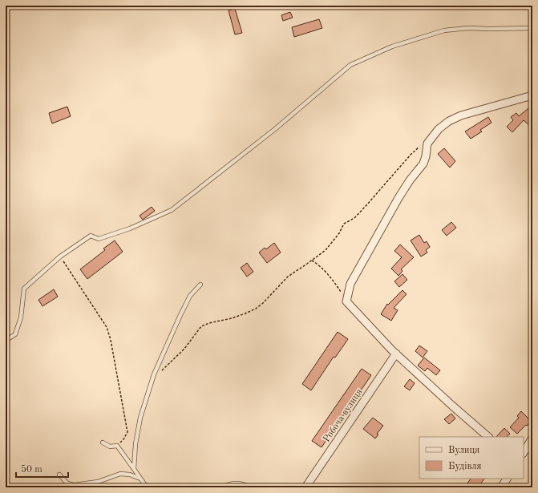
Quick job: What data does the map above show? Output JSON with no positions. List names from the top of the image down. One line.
{"streets":{"street":["Робоча вулиця"]},"legend":["Вулиця","Будівля"],"scale_bar":"50 m"}
